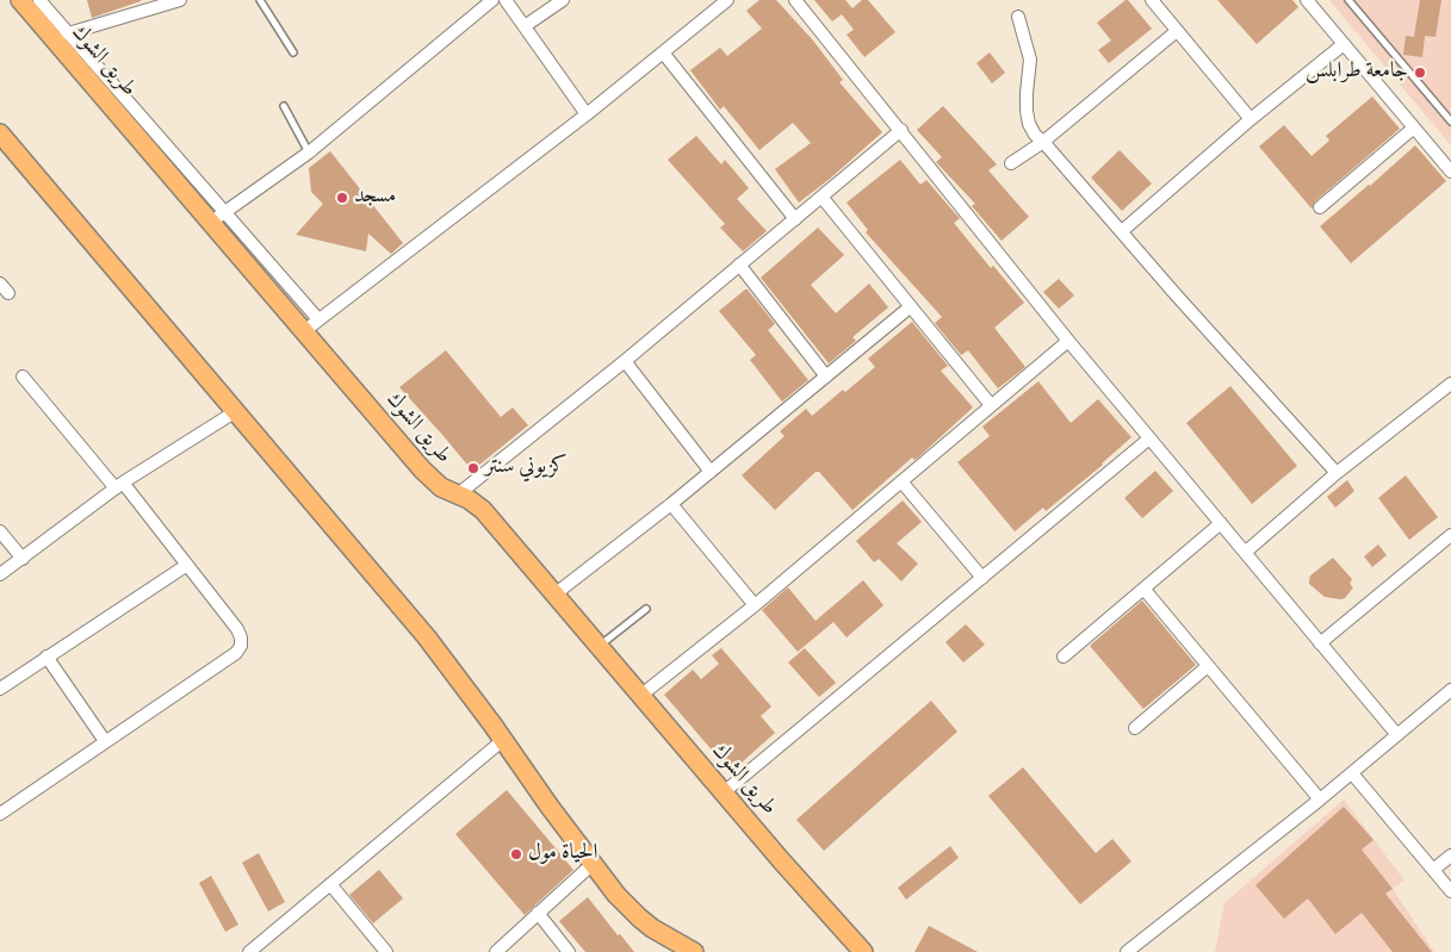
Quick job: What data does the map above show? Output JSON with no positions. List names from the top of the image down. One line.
{"streets":{"main road":["طريق الشوك"]},"places":["جامعة طرابلس","مسجد","كزيوني سنتر","الحياة مول"]}
